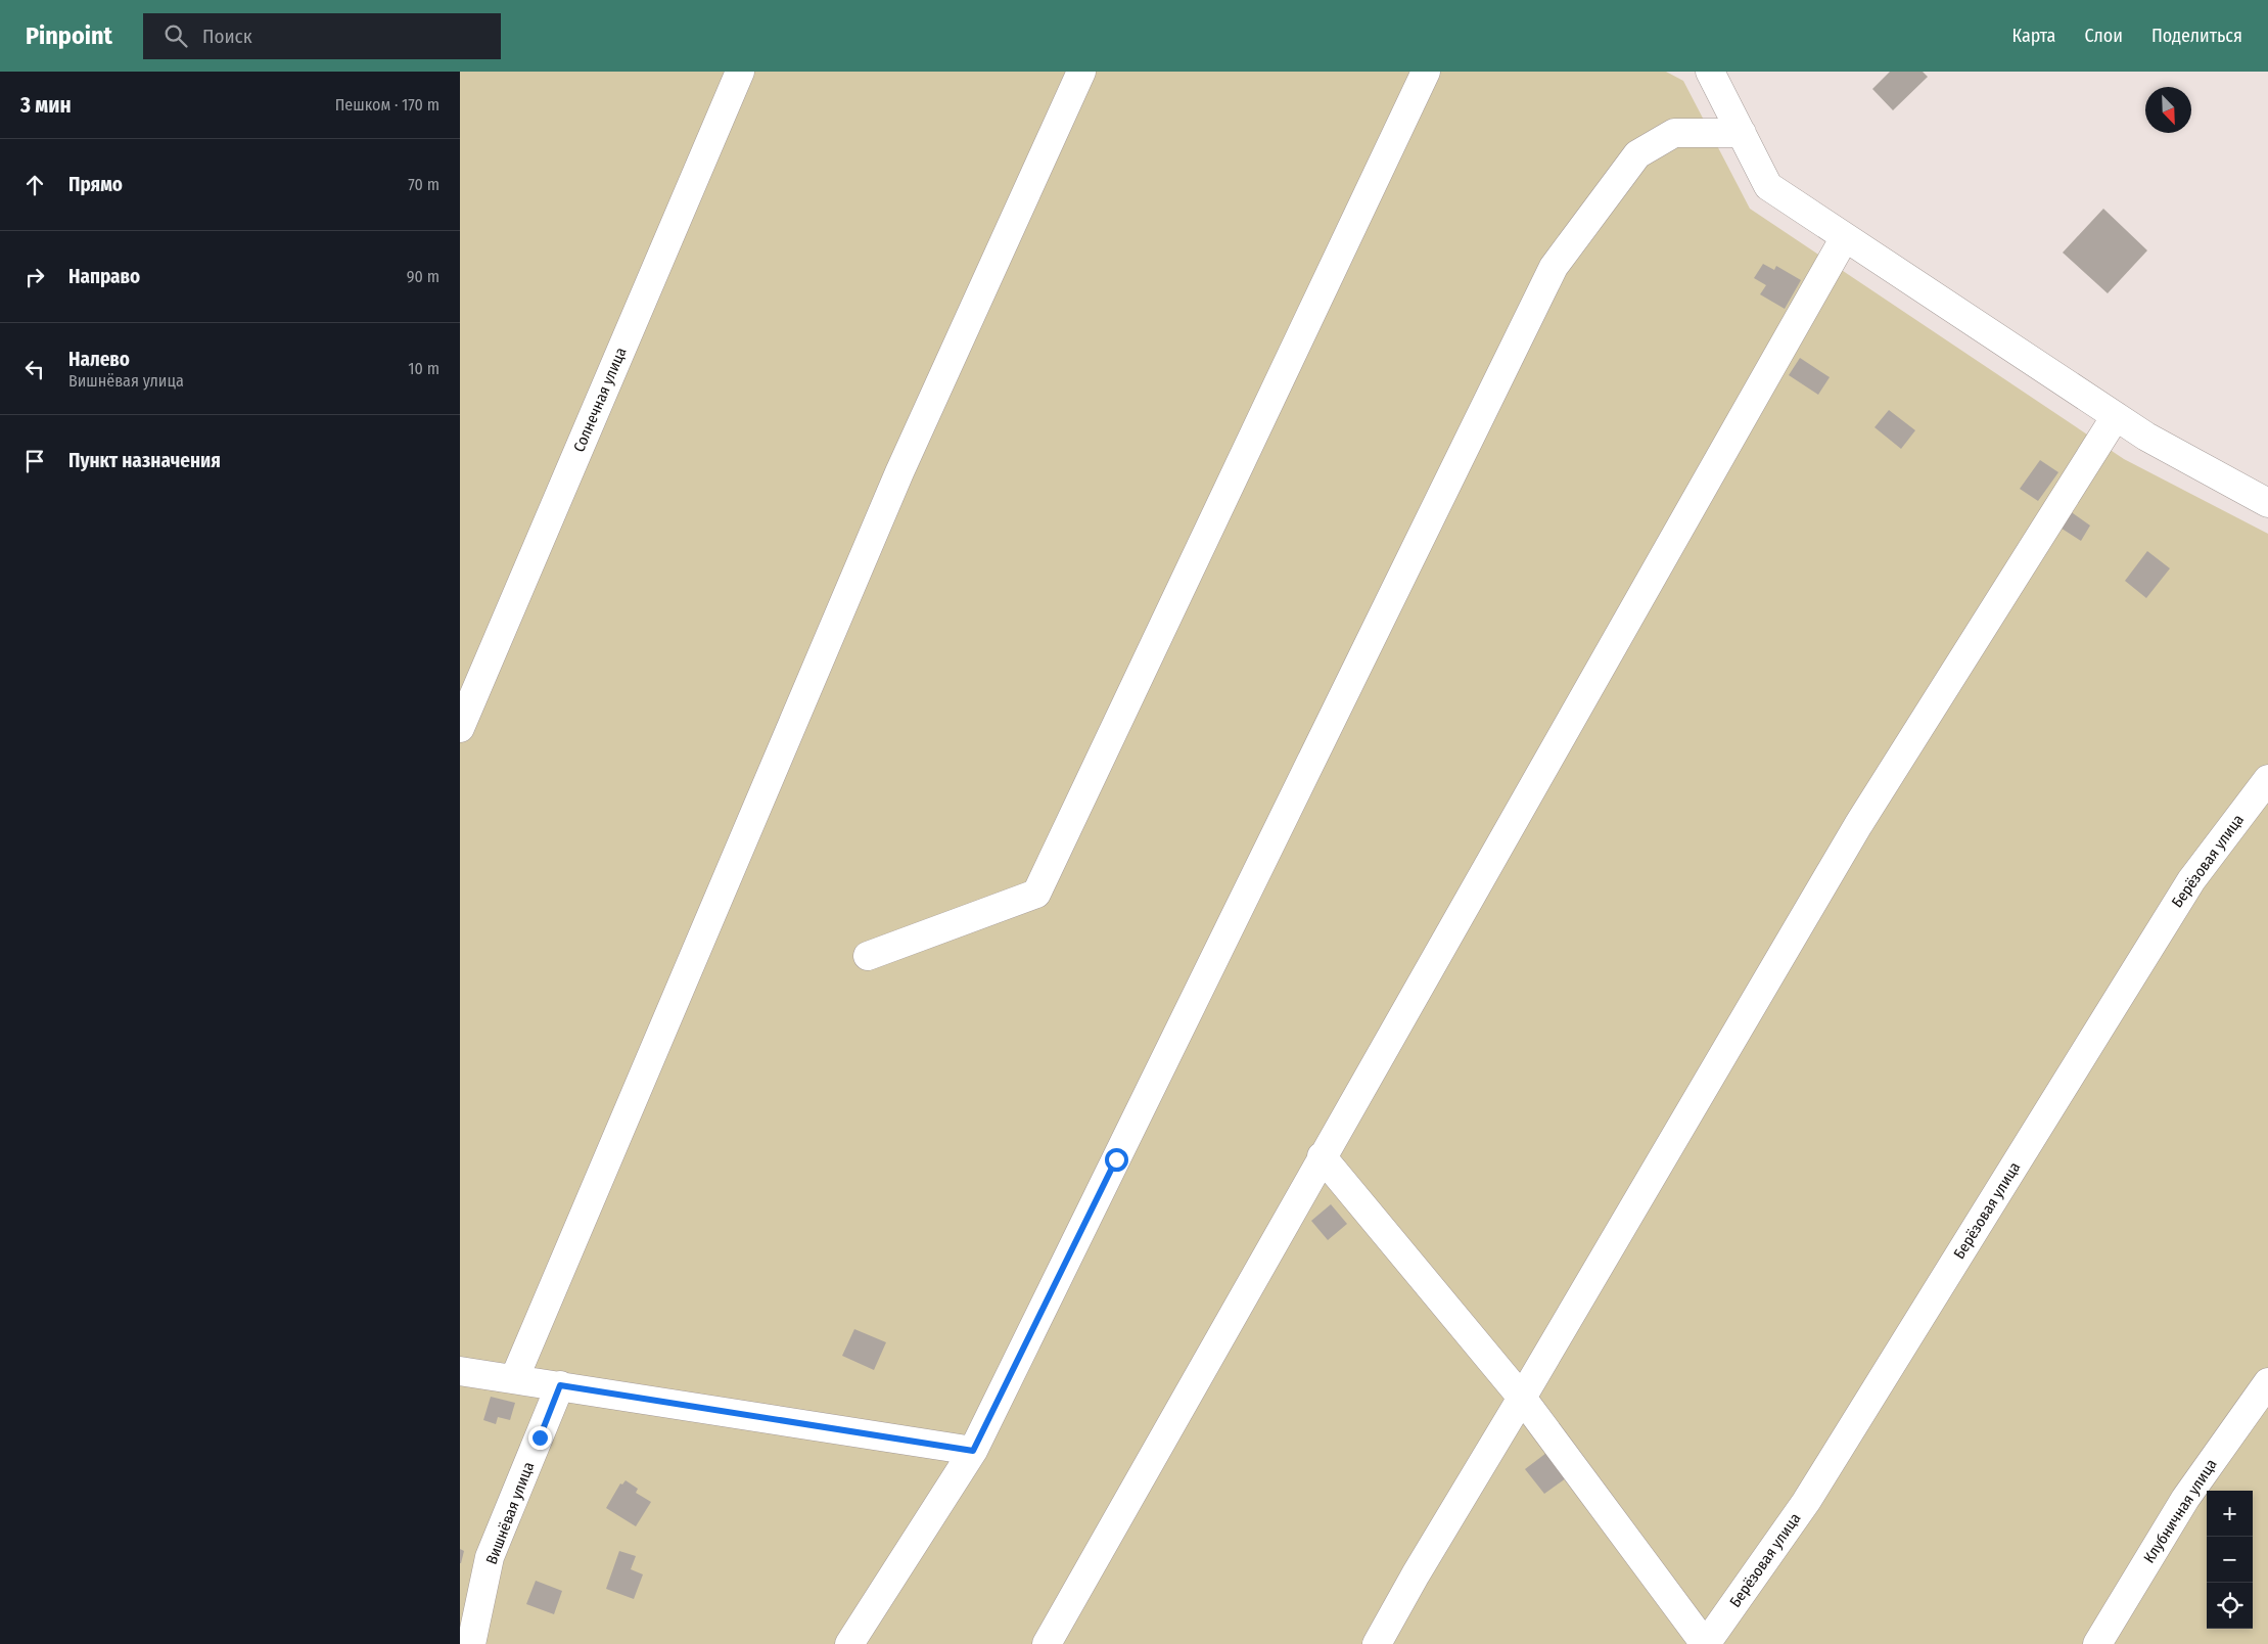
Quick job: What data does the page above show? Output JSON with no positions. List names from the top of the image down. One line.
{"streets":{"street":["Солнечная улица","Берёзовая улица","Клубничная улица","Вишнёвая улица"]},"north":"bottom right","page":{"header":"Pinpoint","search":"Поиск","nav":["Карта","Слои","Поделиться"],"heading":["3 мин","Пешком · 170 m"],"list":[["Прямо","70 m"],["Направо","90 m"],["Налево","Вишнёвая улица","10 m"],"Пункт назначения"],"map_buttons":["+","−"]}}
